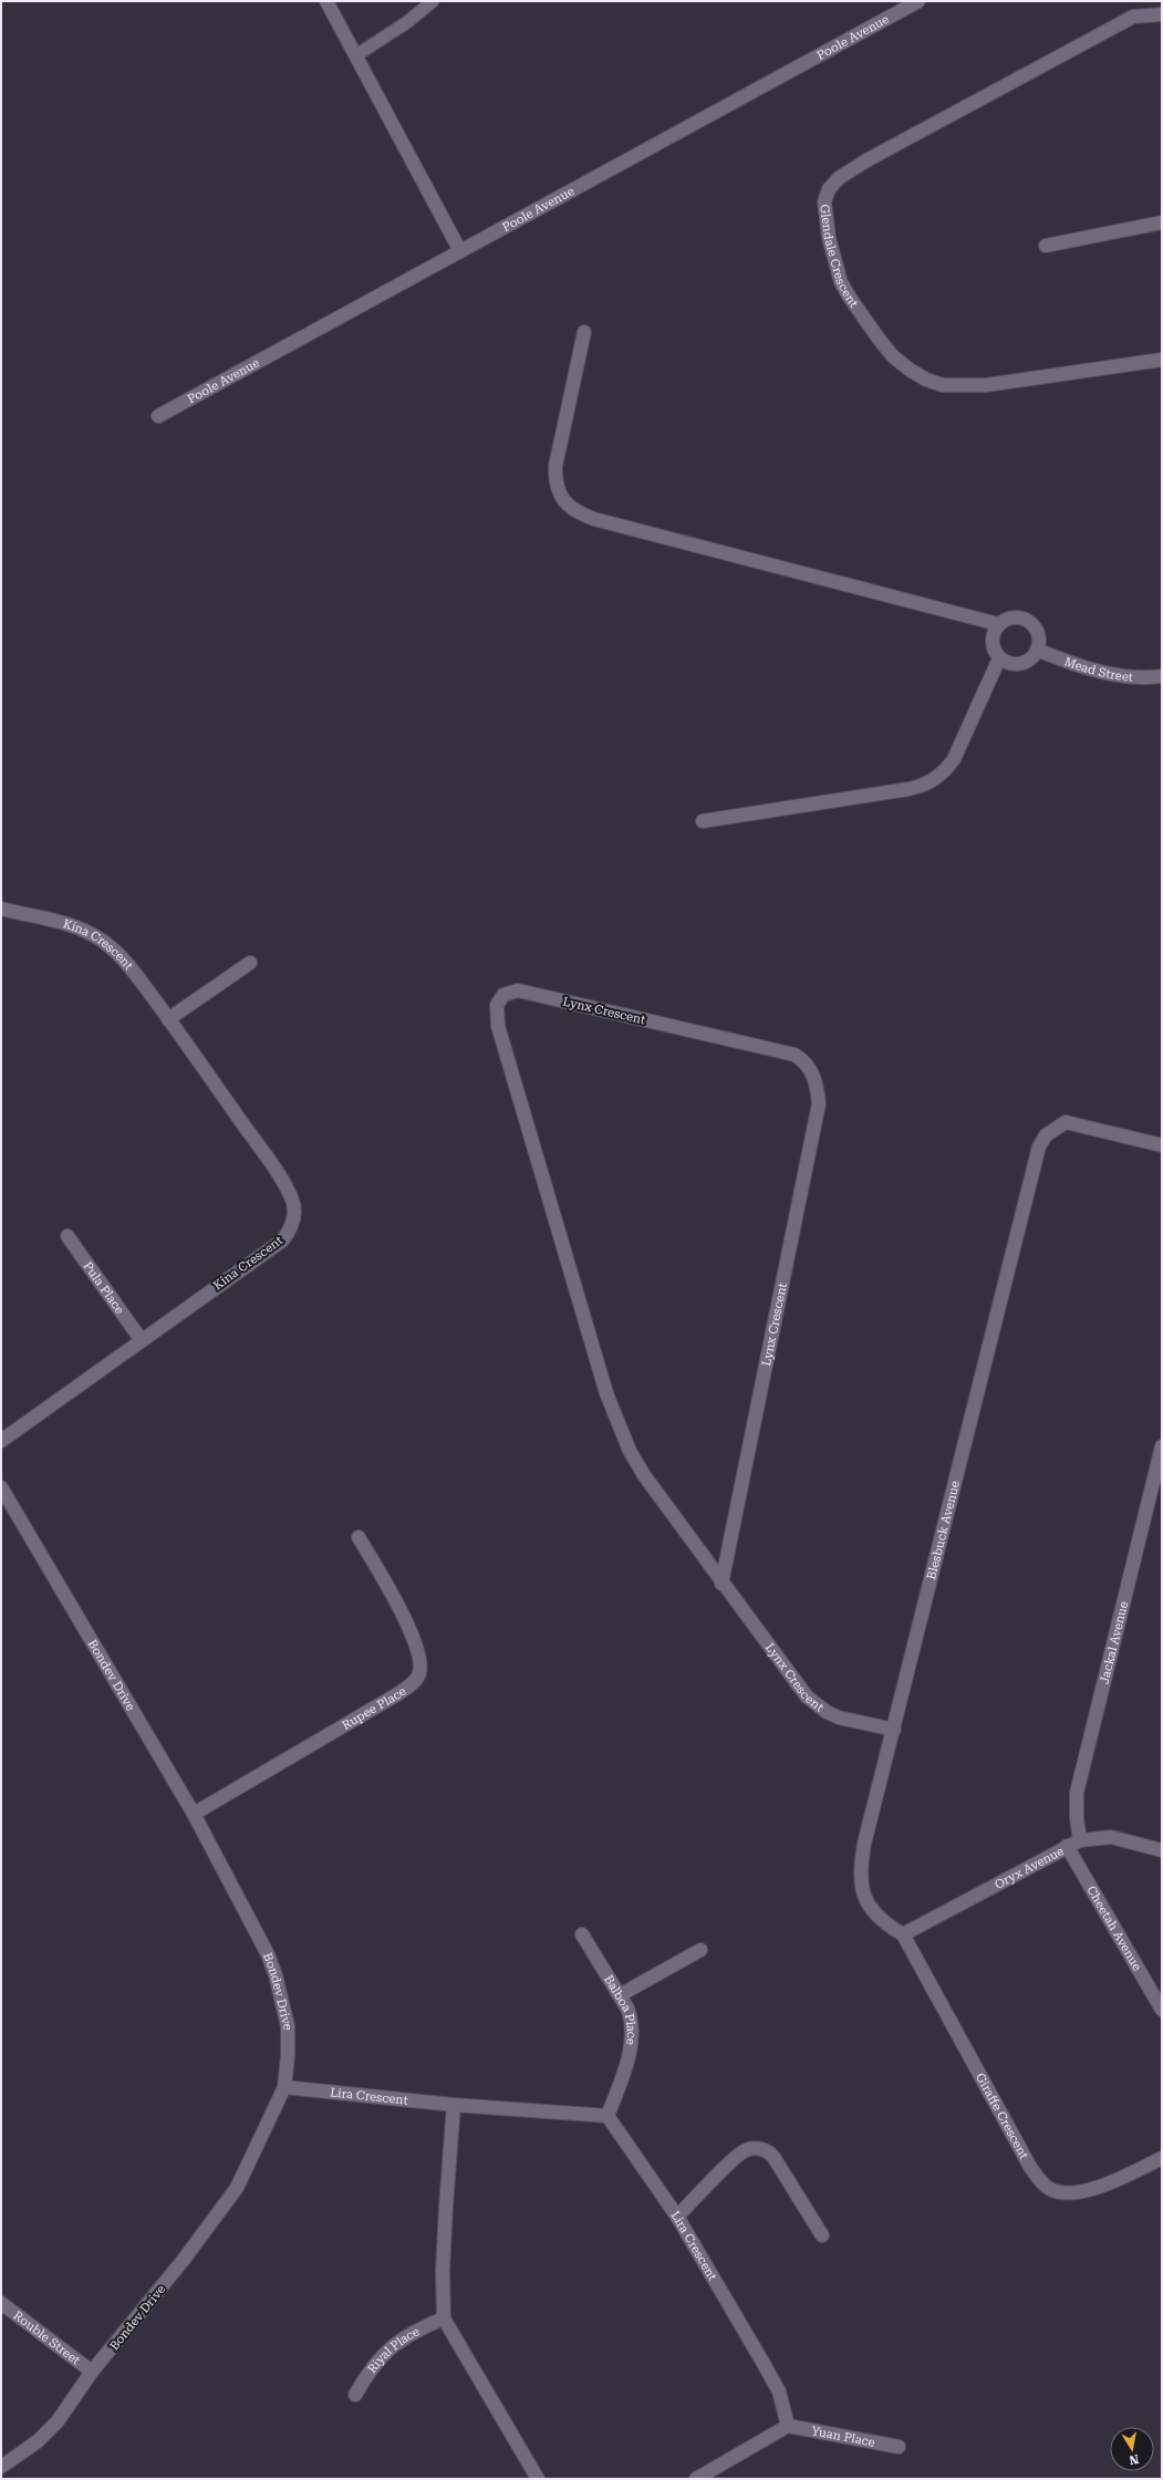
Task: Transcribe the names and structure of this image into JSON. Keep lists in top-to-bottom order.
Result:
{
  "streets": {
    "street": [
      "Poole Avenue",
      "Glendale Crescent",
      "Mead Street",
      "Kina Crescent",
      "Lynx Crescent",
      "Pula Place",
      "Blesbuck Avenue",
      "Jackal Avenue",
      "Bondev Drive",
      "Rupee Place",
      "Oryx Avenue",
      "Cheetah Avenue",
      "Balboa Place",
      "Lira Crescent",
      "Giraffe Crescent",
      "Rouble Street",
      "Riyal Place",
      "Yuan Place"
    ]
  },
  "crossings": [
    ["Kina Crescent", "Pula Place"],
    ["Lynx Crescent", "Blesbuck Avenue"],
    ["Blesbuck Avenue", "Oryx Avenue"],
    ["Blesbuck Avenue", "Giraffe Crescent"],
    ["Jackal Avenue", "Oryx Avenue"],
    ["Bondev Drive", "Rupee Place"],
    ["Bondev Drive", "Lira Crescent"],
    ["Bondev Drive", "Rouble Street"],
    ["Oryx Avenue", "Cheetah Avenue"],
    ["Oryx Avenue", "Giraffe Crescent"],
    ["Balboa Place", "Lira Crescent"],
    ["Lira Crescent", "Yuan Place"]
  ],
  "north": "bottom"
}
